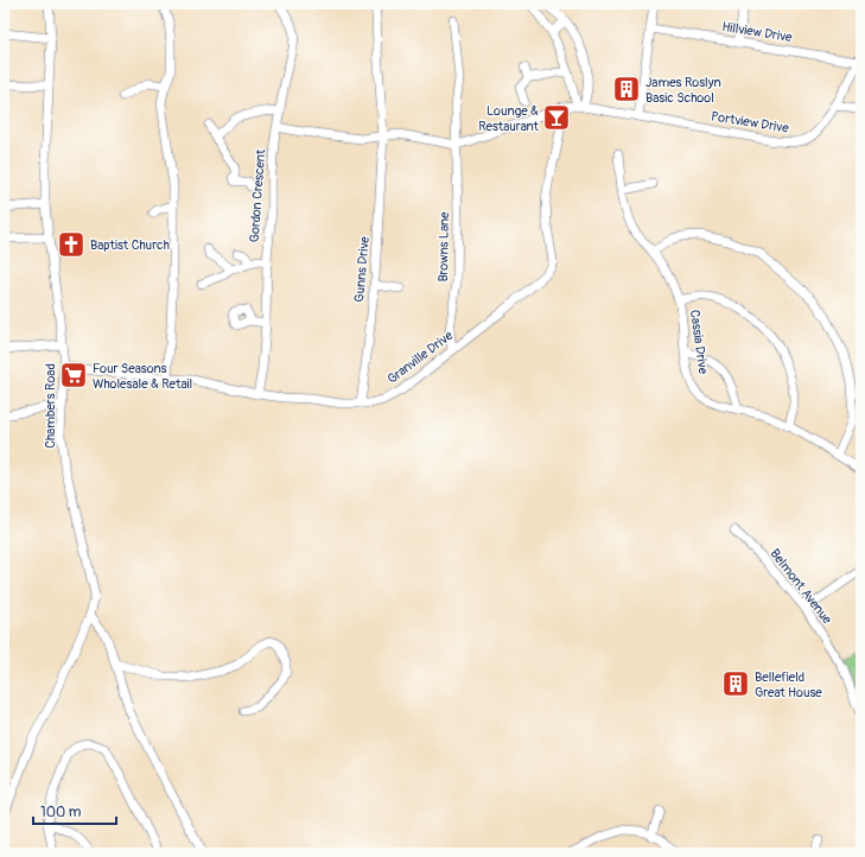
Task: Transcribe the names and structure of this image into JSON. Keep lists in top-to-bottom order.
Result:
{
  "streets": {
    "street": [
      "Hillview Drive",
      "Portview Drive",
      "Gordon Crescent",
      "Browns Lane",
      "Gunns Drive",
      "Cassia Drive",
      "Granville Drive",
      "Chambers Road",
      "Belmont Avenue"
    ]
  },
  "crossings": [
    ["Hillview Drive", "Portview Drive"],
    ["Portview Drive", "Granville Drive"],
    ["Gordon Crescent", "Granville Drive"],
    ["Browns Lane", "Granville Drive"],
    ["Gunns Drive", "Granville Drive"],
    ["Granville Drive", "Chambers Road"]
  ],
  "places": {
    "building": ["James Roslyn Basic School", "Bellefield Great House"],
    "bar": ["Lounge & Restaurant"],
    "church": ["Baptist Church"],
    "supermarket": ["Four Seasons Wholesale & Retail"]
  },
  "scale_bar": "100 m"
}
